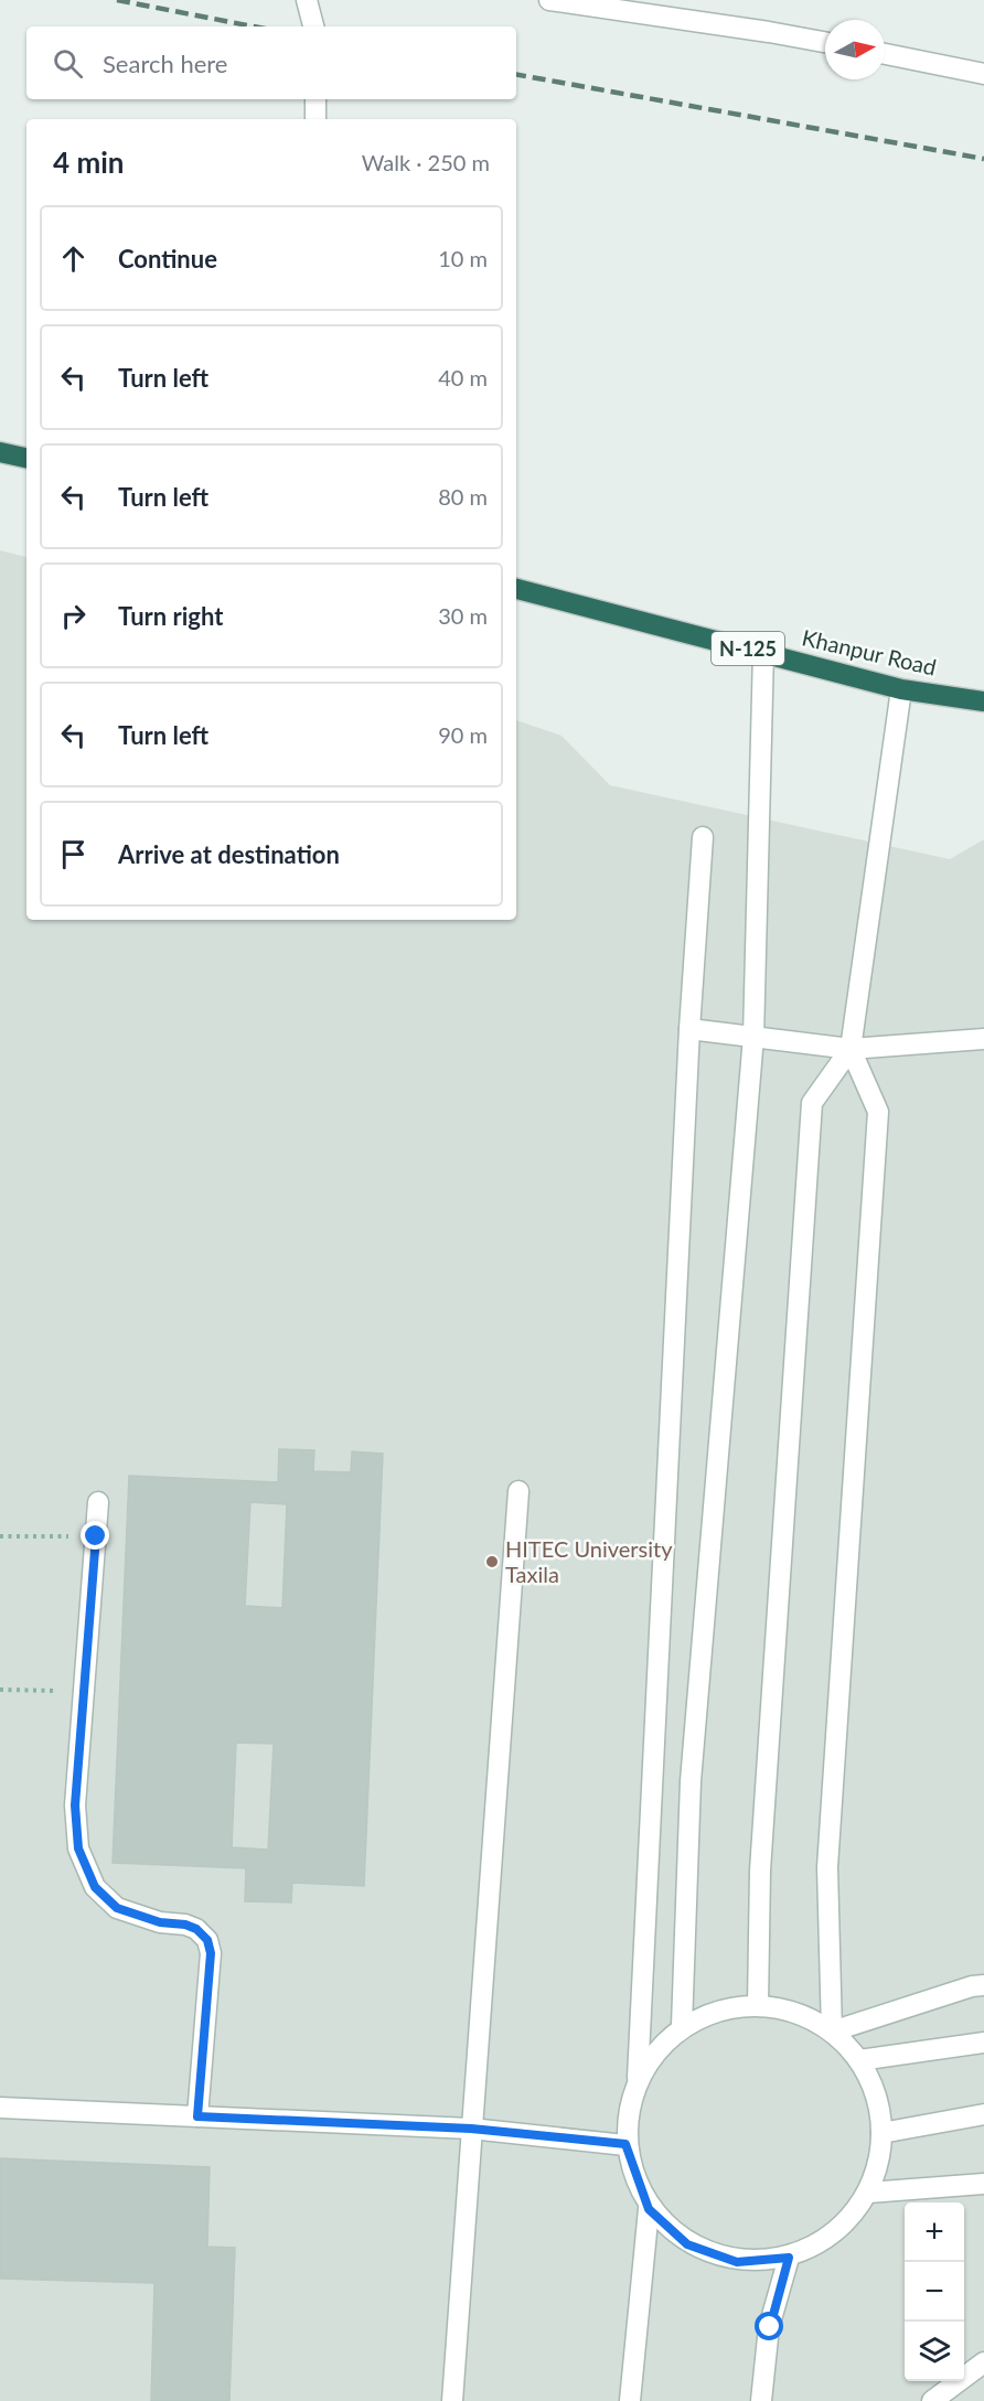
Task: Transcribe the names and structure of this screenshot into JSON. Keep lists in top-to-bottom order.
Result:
{
  "streets": {
    "highway": ["N-125", "Khanpur Road"]
  },
  "places": ["HITEC University Taxila"],
  "north": "right",
  "page": {
    "search": "Search here",
    "heading": ["4 min", "Walk · 250 m"],
    "list": [
      ["Continue", "10 m"],
      ["Turn left", "40 m"],
      ["Turn left", "80 m"],
      ["Turn right", "30 m"],
      ["Turn left", "90 m"],
      "Arrive at destination"
    ],
    "map_buttons": ["+", "−"]
  }
}
